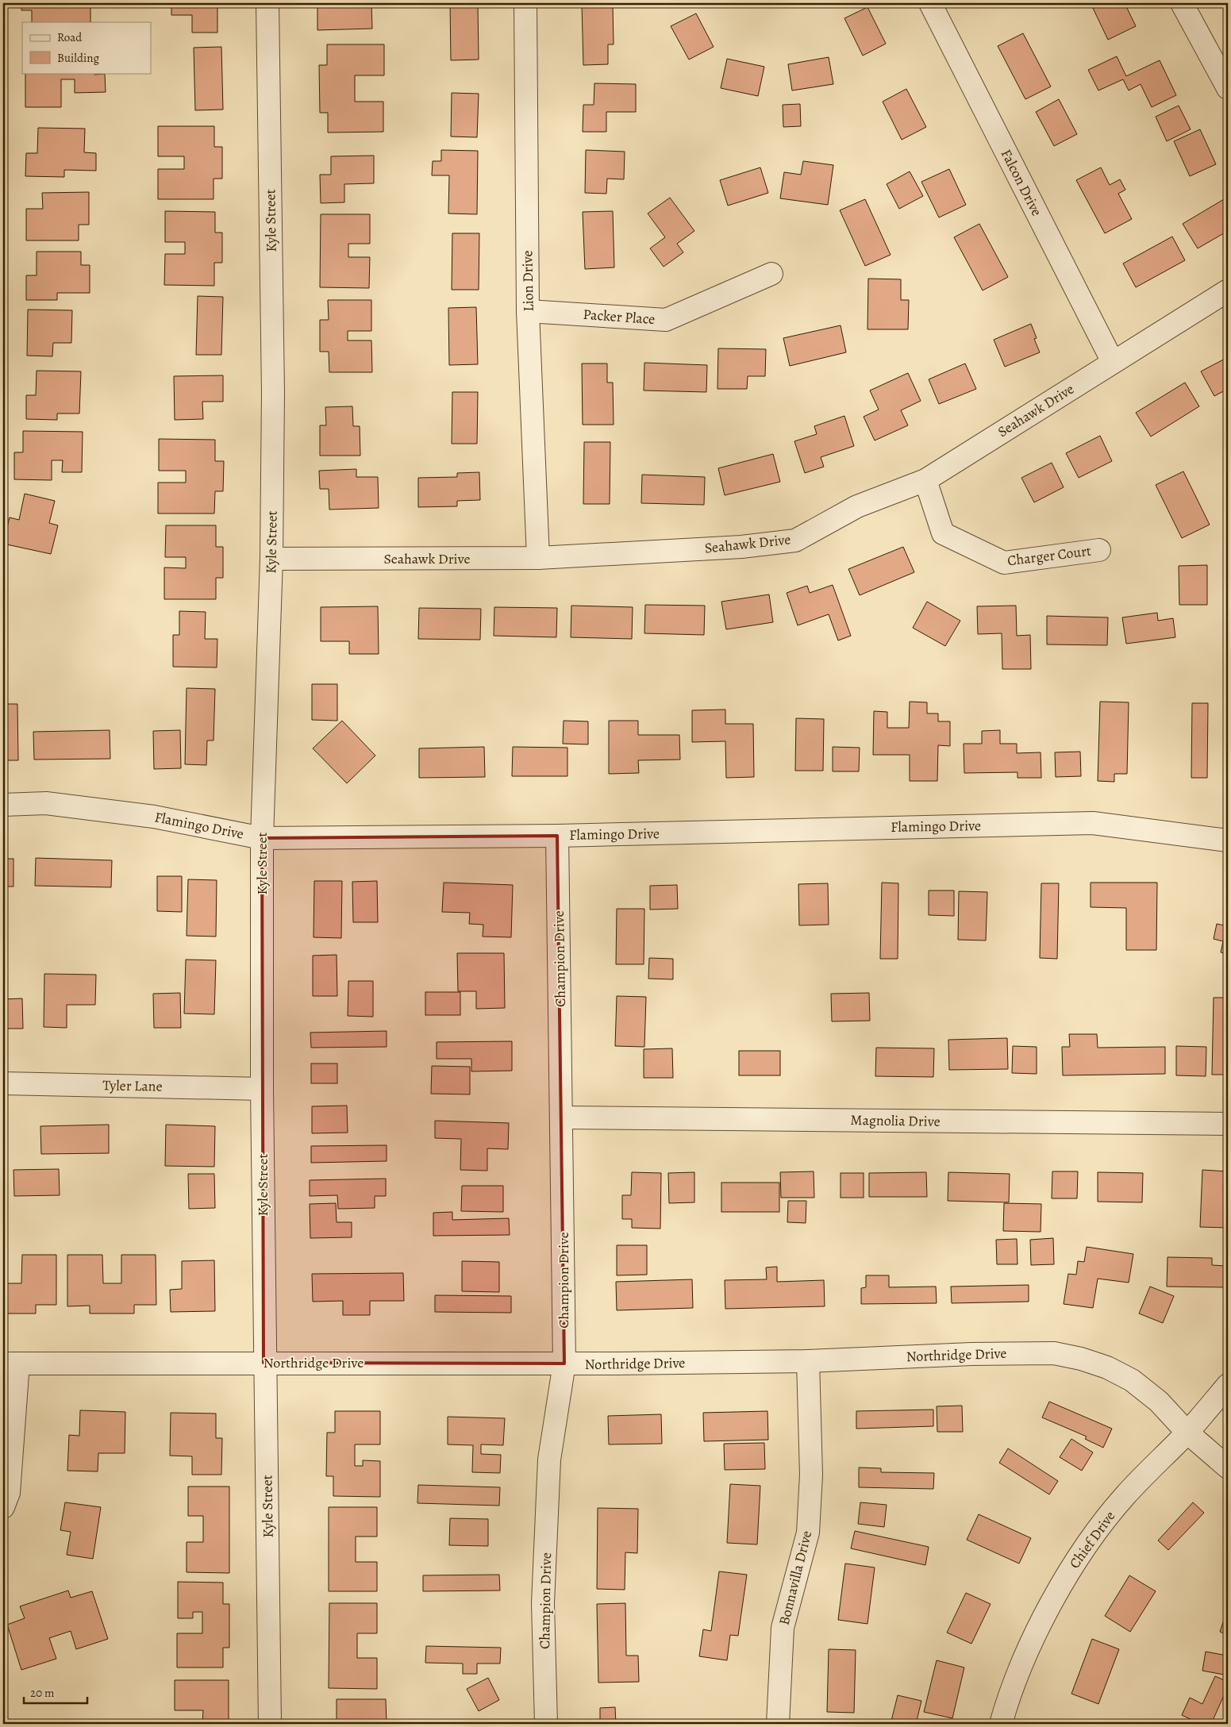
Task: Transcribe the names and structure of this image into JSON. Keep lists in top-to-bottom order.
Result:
{
  "streets": {
    "street": [
      "Falcon Drive",
      "Kyle Street",
      "Lion Drive",
      "Packer Place",
      "Seahawk Drive",
      "Charger Court",
      "Flamingo Drive",
      "Champion Drive",
      "Tyler Lane",
      "Magnolia Drive",
      "Northridge Drive",
      "Chief Drive",
      "Bonnavilla Drive"
    ]
  },
  "crossings": [
    ["Falcon Drive", "Seahawk Drive"],
    ["Kyle Street", "Seahawk Drive"],
    ["Kyle Street", "Flamingo Drive"],
    ["Kyle Street", "Tyler Lane"],
    ["Kyle Street", "Northridge Drive"],
    ["Lion Drive", "Packer Place"],
    ["Lion Drive", "Seahawk Drive"],
    ["Seahawk Drive", "Charger Court"],
    ["Flamingo Drive", "Champion Drive"],
    ["Champion Drive", "Magnolia Drive"],
    ["Champion Drive", "Northridge Drive"],
    ["Northridge Drive", "Chief Drive"],
    ["Northridge Drive", "Bonnavilla Drive"]
  ],
  "legend": ["Road", "Building"],
  "scale_bar": "20 m"
}
